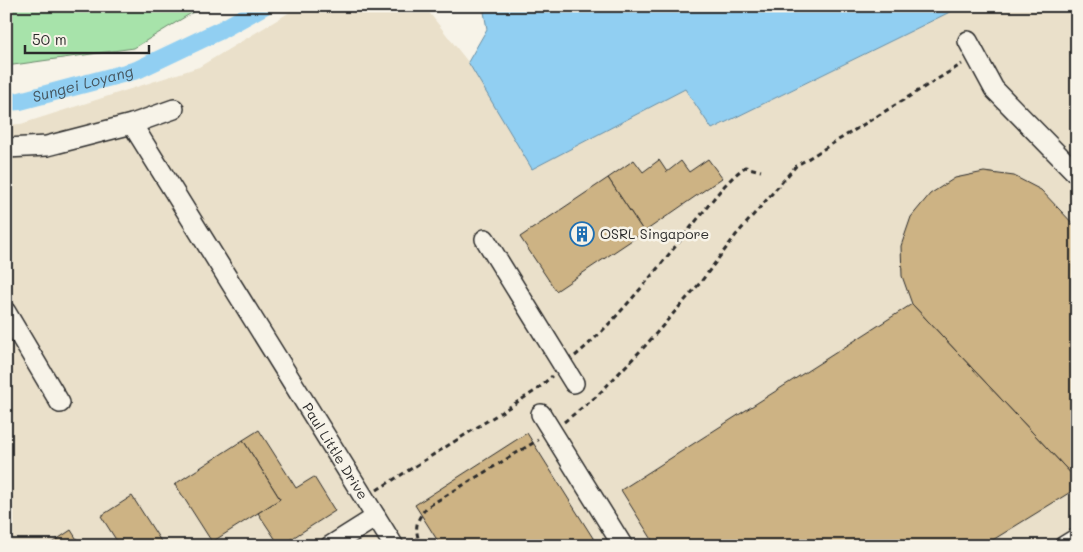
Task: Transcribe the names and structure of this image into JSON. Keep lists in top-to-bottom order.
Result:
{
  "streets": {
    "lane": ["Paul Little Drive"]
  },
  "water": ["Sungei Loyang"],
  "places": {
    "building": ["OSRL Singapore"]
  },
  "scale_bar": "50 m"
}
